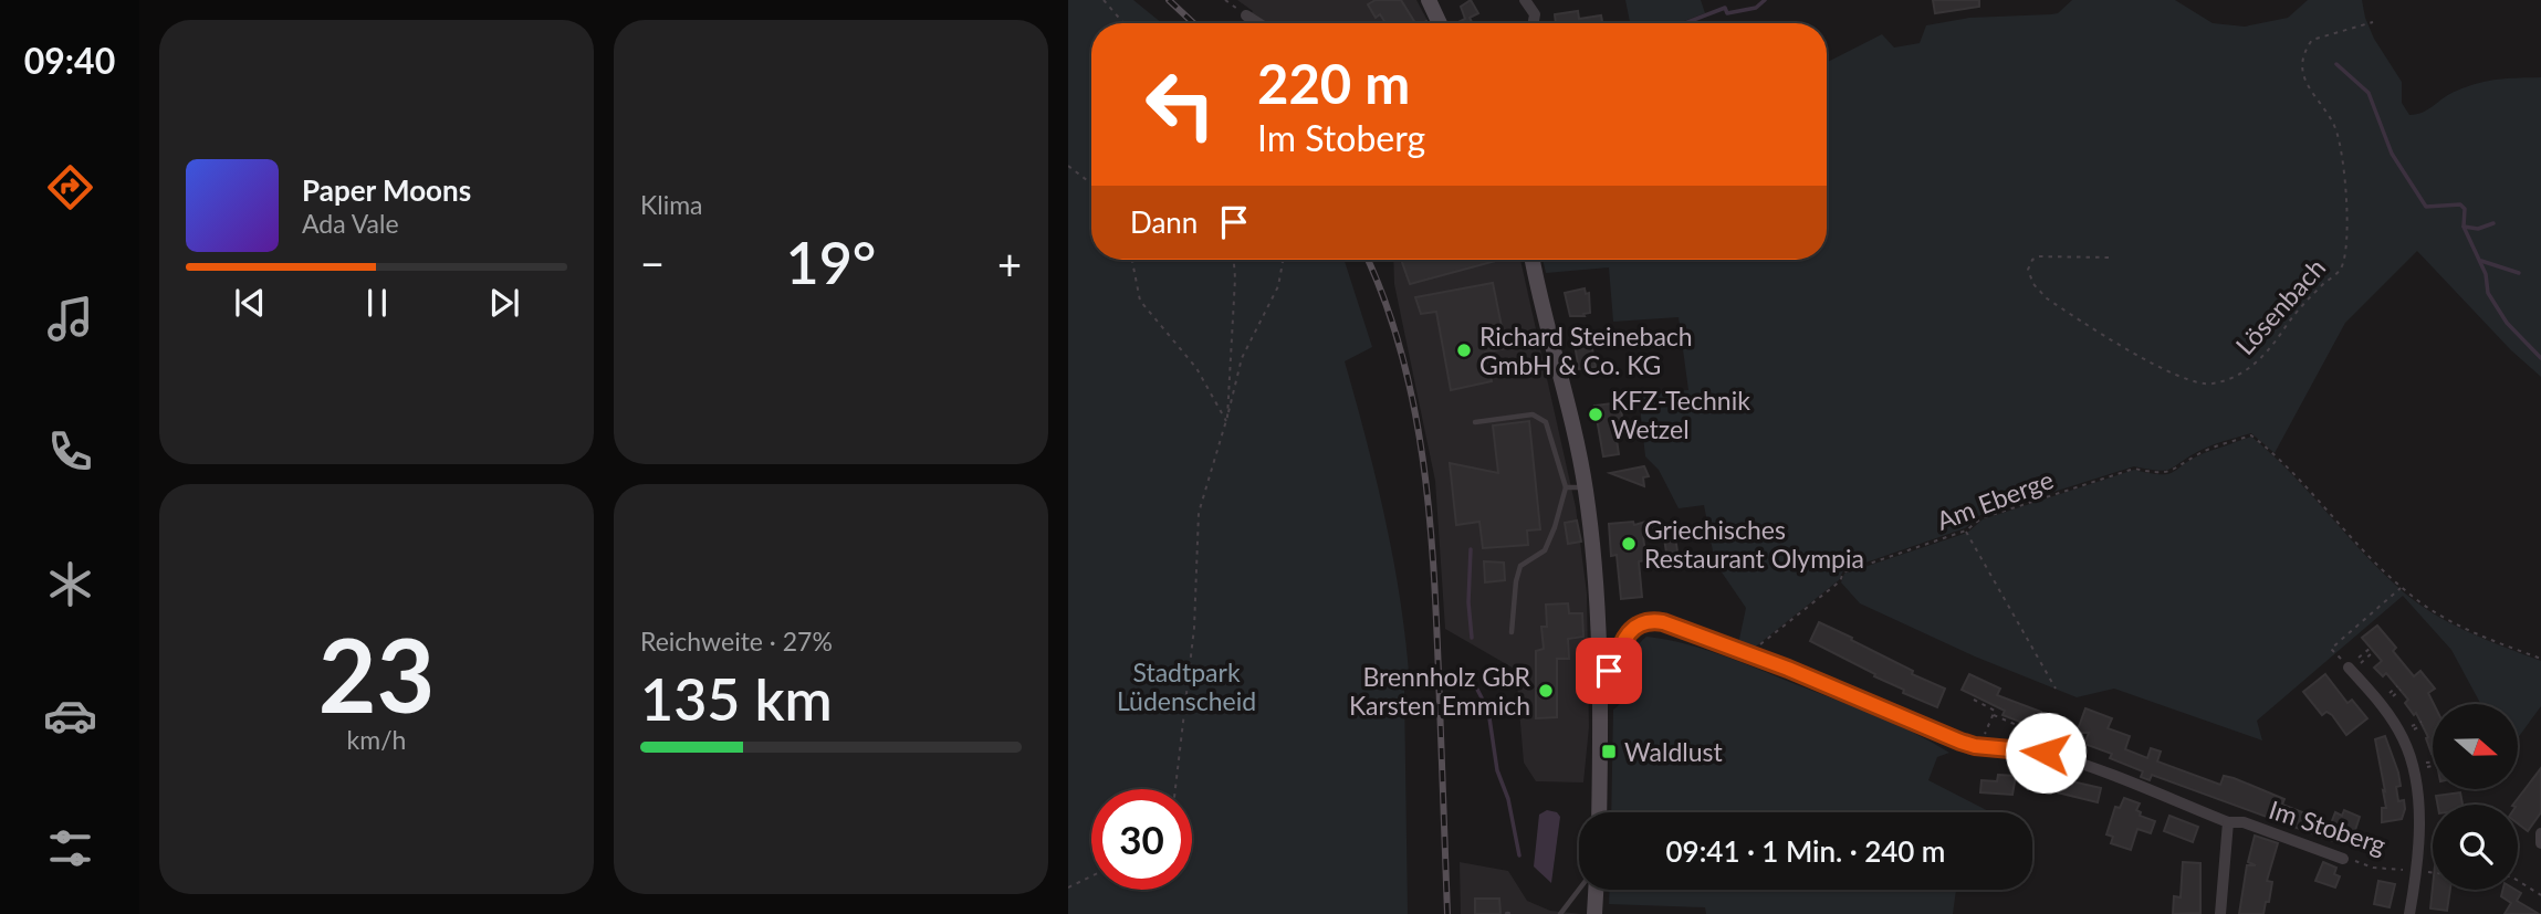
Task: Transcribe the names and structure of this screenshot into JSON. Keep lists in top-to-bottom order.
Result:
{
  "streets": {
    "street": ["Im Stoberg"],
    "path": ["Lösenbach", "Am Eberge"]
  },
  "crossings": [
    ["Am Eberge", "Im Stoberg"]
  ],
  "parks": ["Stadtpark Lüdenscheid"],
  "places": {
    "other": [
      "Richard Steinebach GmbH & Co. KG",
      "KFZ-Technik Wetzel",
      "Griechisches Restaurant Olympia",
      "Brennholz GbR Karsten Emmich"
    ],
    "transit": ["Waldlust"]
  },
  "north": "right",
  "page": {
    "tabs": "09:40",
    "tile": [
      "Klima",
      ["23", "km/h"],
      ["Reichweite · 27%", "135 km"]
    ],
    "turn": ["220 m", "Im Stoberg"],
    "song": ["Paper Moons", "Ada Vale"],
    "then": "Dann",
    "heat": ["−", "19°", "+"],
    "limit": "30",
    "trip": "09:41 · 1 Min. · 240 m"
  }
}
